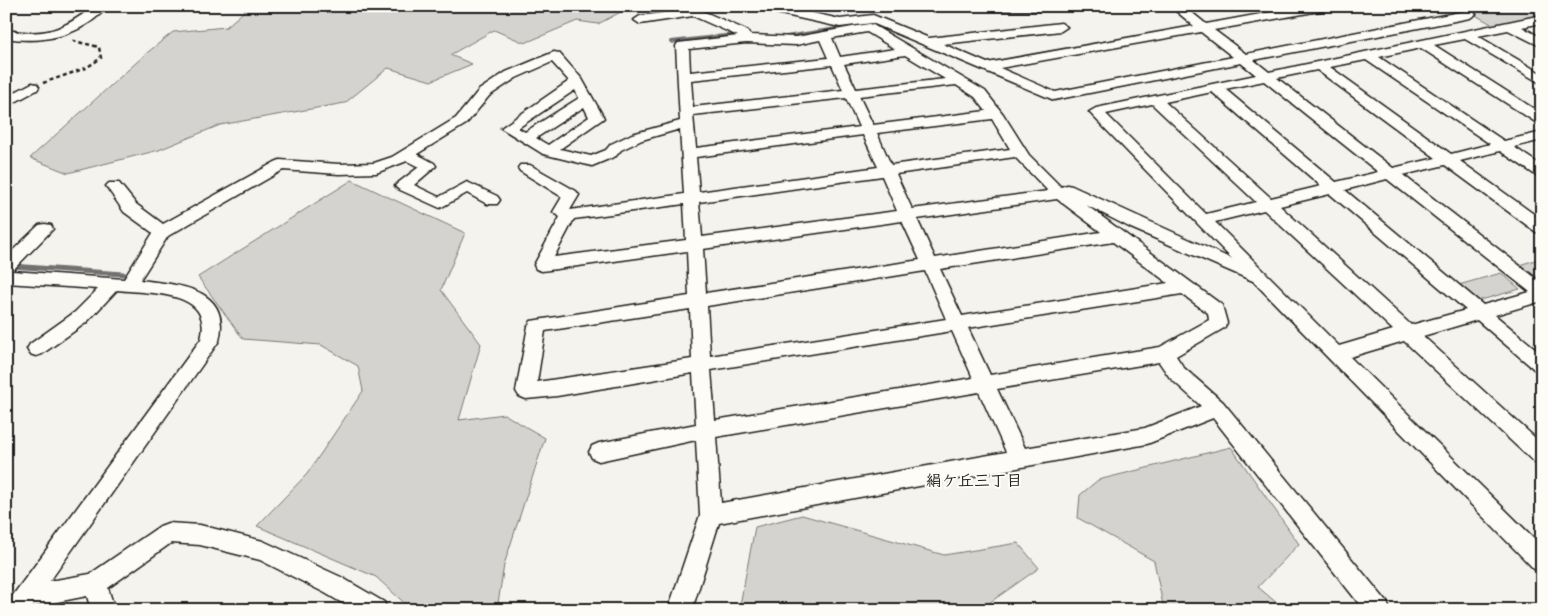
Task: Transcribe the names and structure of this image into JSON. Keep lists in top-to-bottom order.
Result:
{
  "districts": ["絹ケ丘三丁目"]
}
